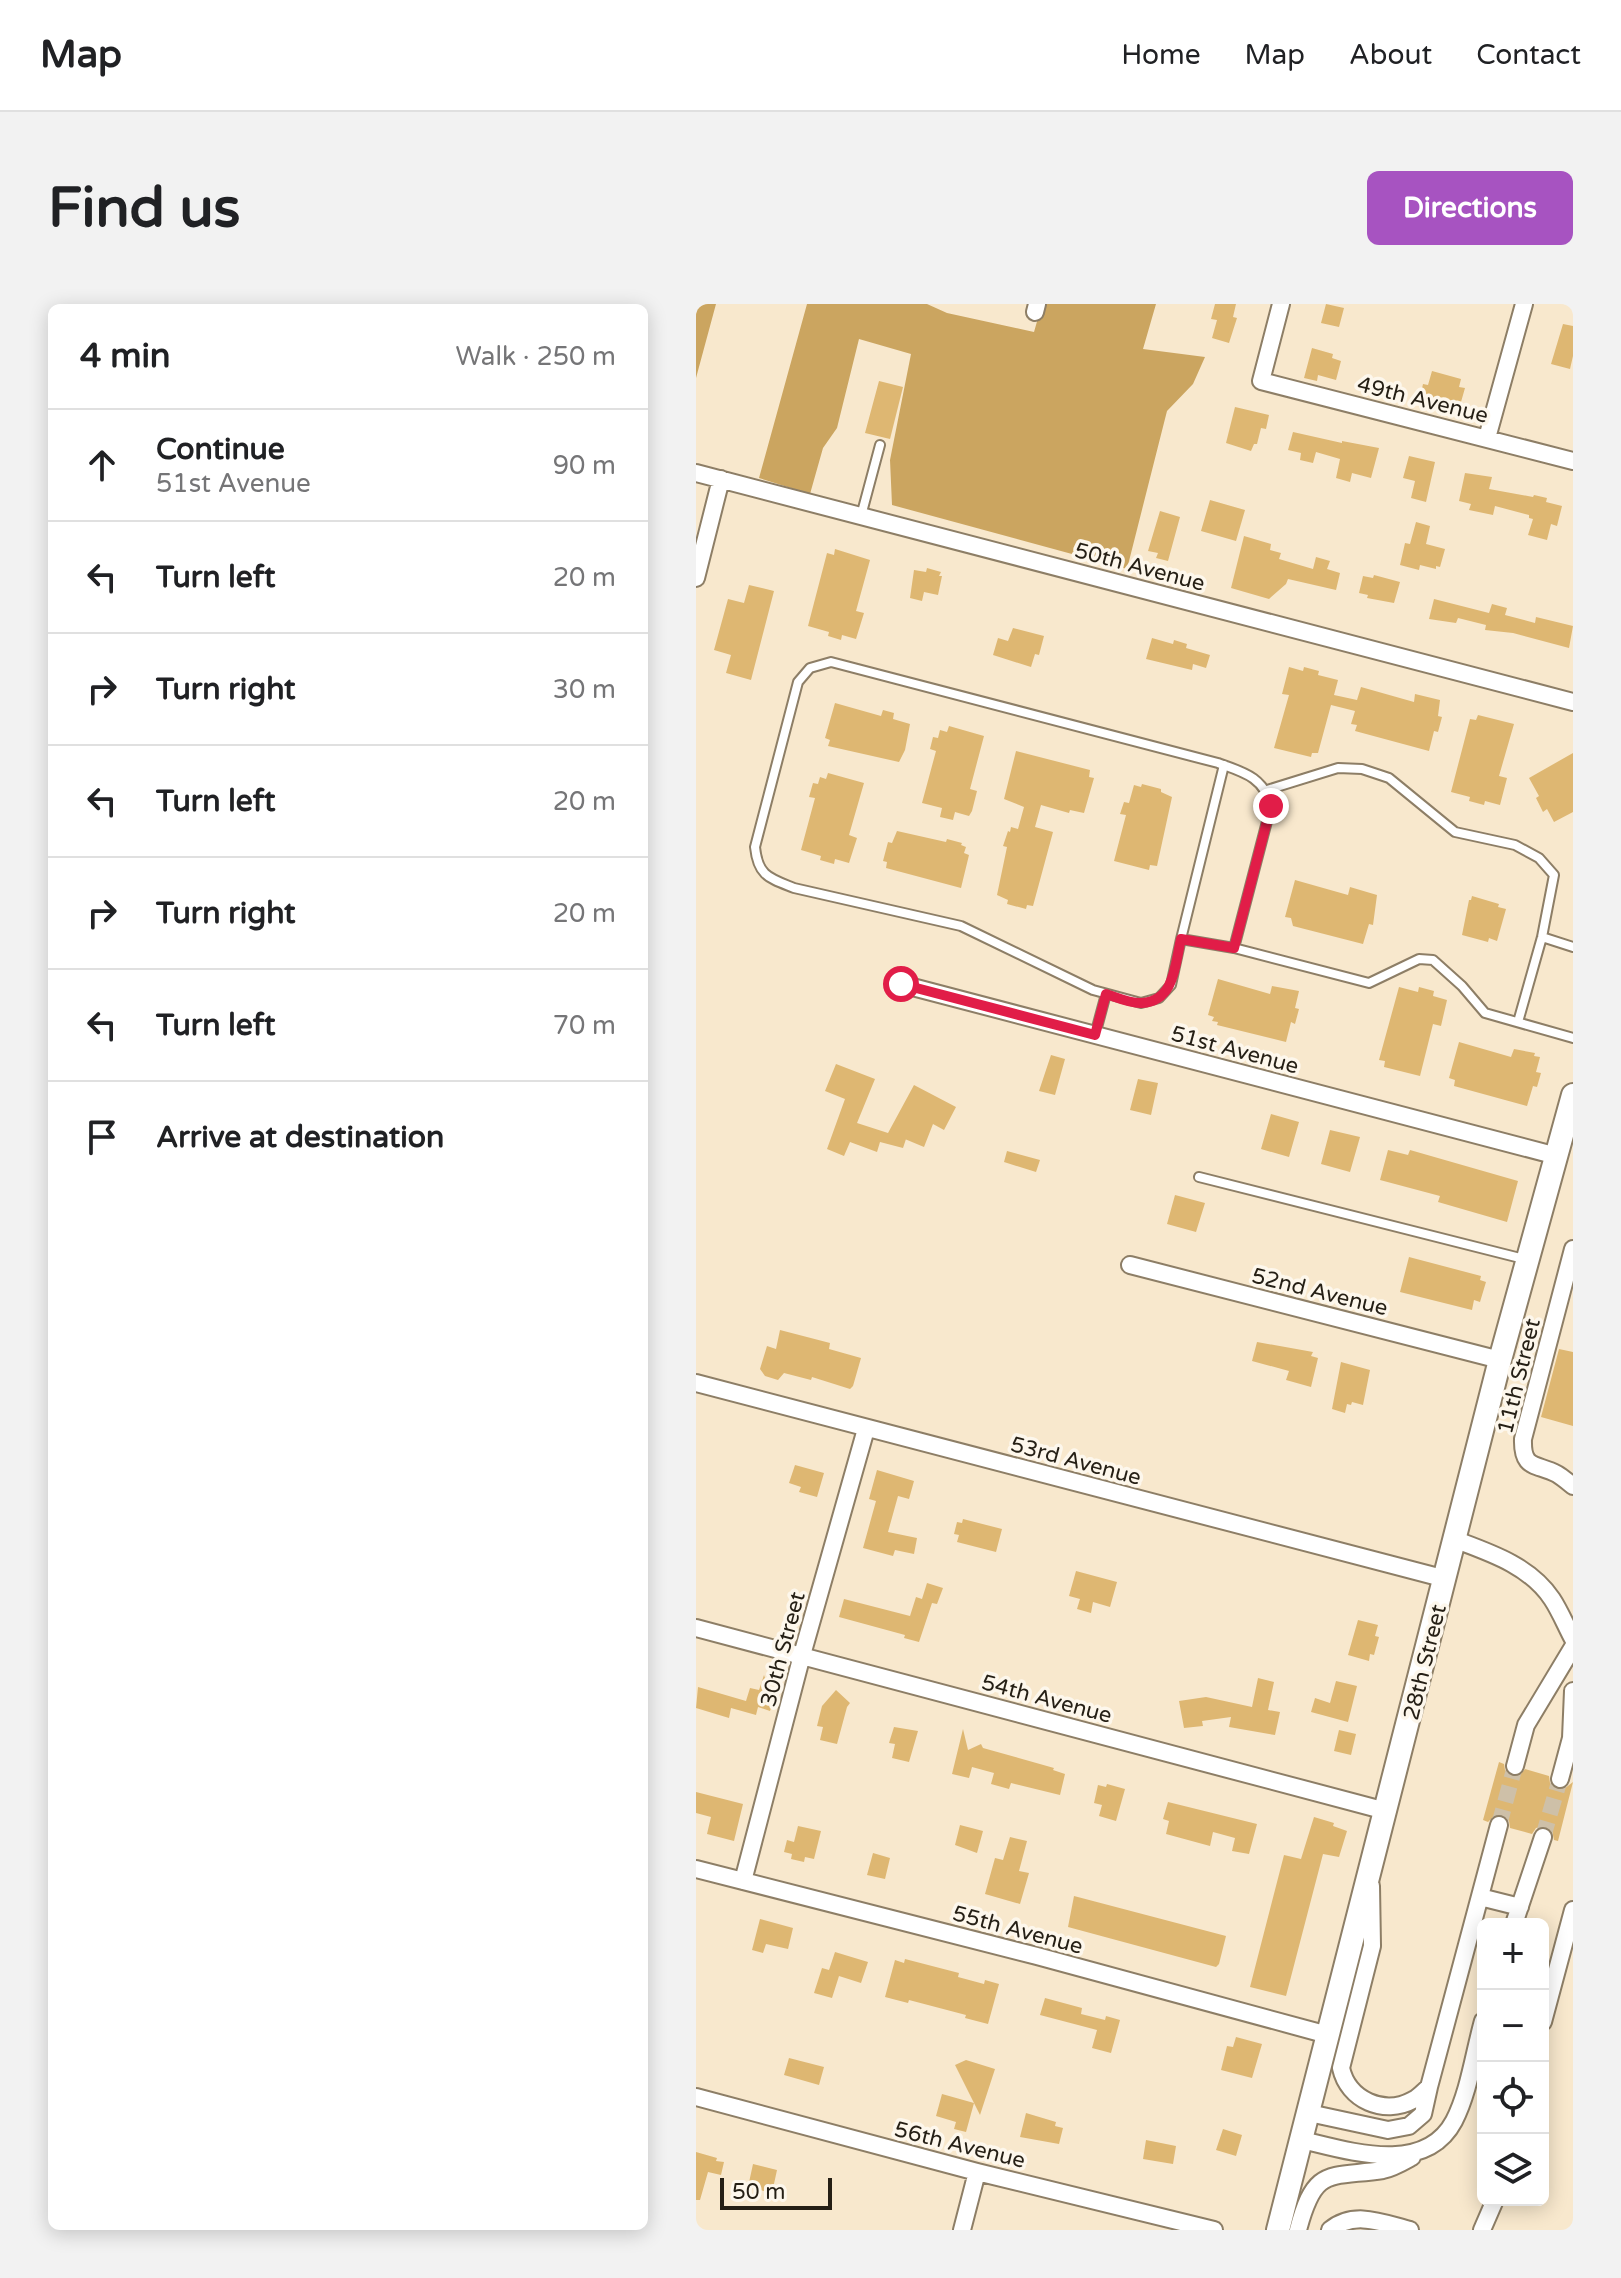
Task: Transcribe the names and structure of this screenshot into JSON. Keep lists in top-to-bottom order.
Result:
{
  "streets": {
    "main road": ["28th Street"],
    "street": [
      "49th Avenue",
      "50th Avenue",
      "51st Avenue",
      "52nd Avenue",
      "11th Street",
      "53rd Avenue",
      "30th Street",
      "54th Avenue",
      "55th Avenue",
      "56th Avenue"
    ]
  },
  "crossings": [
    ["51st Avenue", "28th Street"],
    ["52nd Avenue", "28th Street"],
    ["53rd Avenue", "30th Street"],
    ["53rd Avenue", "28th Street"],
    ["30th Street", "54th Avenue"],
    ["30th Street", "55th Avenue"],
    ["28th Street", "54th Avenue"],
    ["28th Street", "55th Avenue"]
  ],
  "scale_bar": "50 m",
  "page": {
    "header": "Map",
    "nav": [
      "Home",
      "Map",
      "About",
      "Contact"
    ],
    "buttons": "Directions",
    "title": "Find us",
    "heading": ["4 min", "Walk · 250 m"],
    "list": [
      ["Continue", "51st Avenue", "90 m"],
      ["Turn left", "20 m"],
      ["Turn right", "30 m"],
      ["Turn left", "20 m"],
      ["Turn right", "20 m"],
      ["Turn left", "70 m"],
      "Arrive at destination"
    ],
    "map_buttons": ["+", "−"],
    "scale": "50 m"
  }
}
